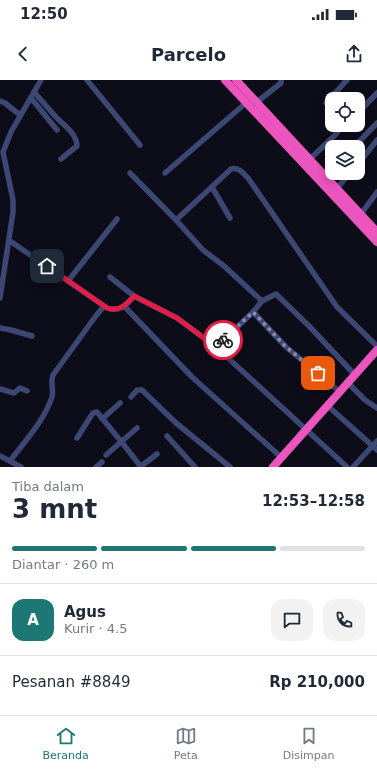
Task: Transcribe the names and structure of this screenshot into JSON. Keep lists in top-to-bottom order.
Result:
{
  "page": {
    "status": "12:50",
    "header": "Parcelo",
    "heading": ["3 mnt", "Tiba dalam", "12:53–12:58"],
    "panel": [
      "Agus",
      "Kurir · 4.5",
      "Pesanan #8849",
      "Rp 210,000"
    ],
    "bar": "Diantar · 260 m",
    "round": "A",
    "tabs": ["Beranda", "Peta", "Disimpan"]
  }
}
